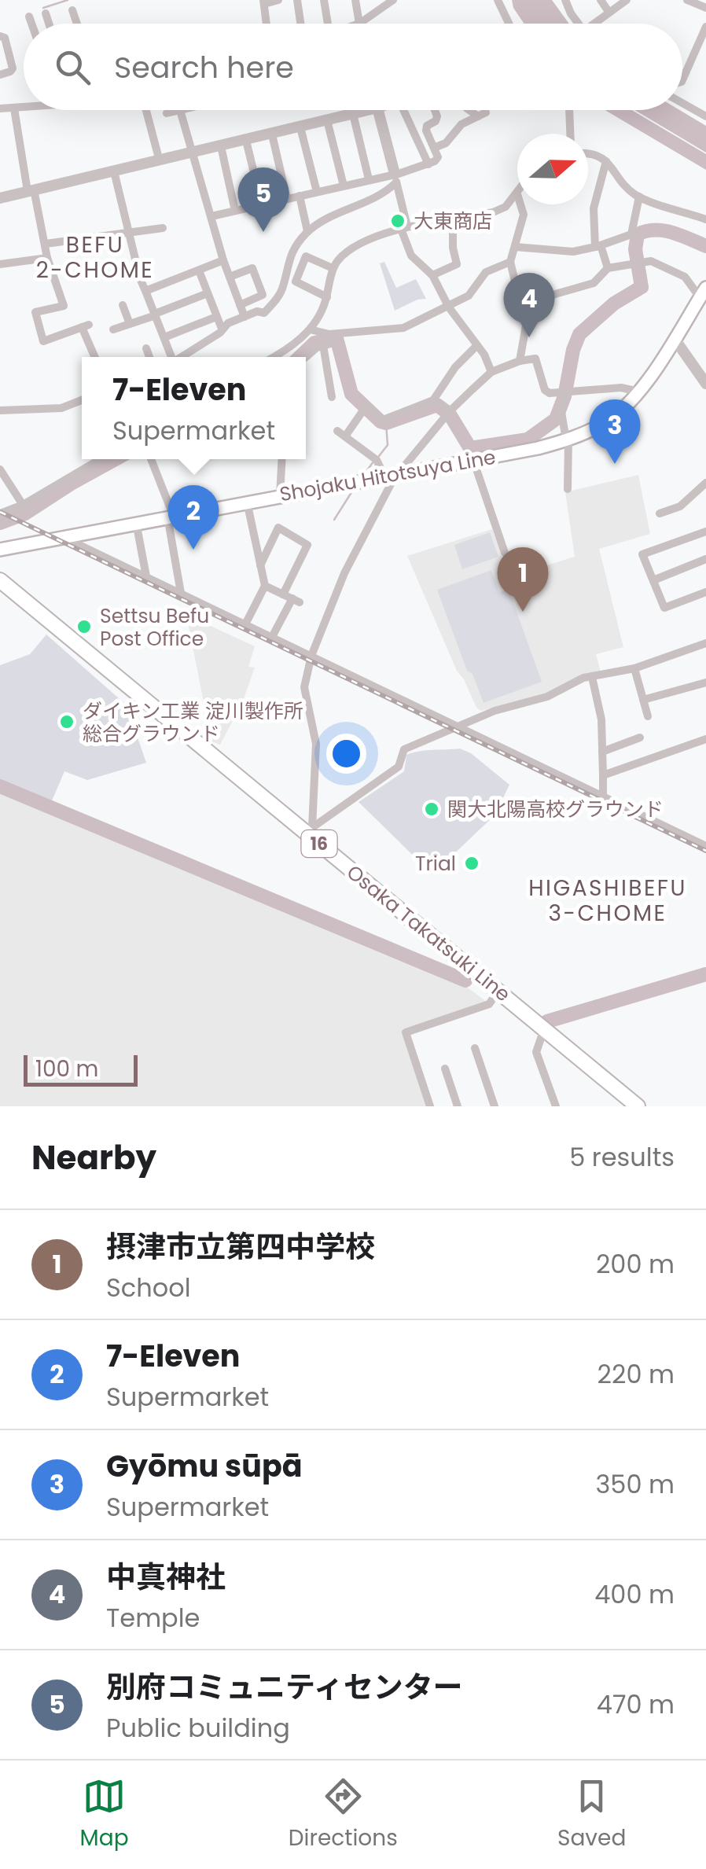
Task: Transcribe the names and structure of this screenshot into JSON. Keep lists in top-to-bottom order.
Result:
{
  "streets": {
    "main road": ["Shojaku Hitotsuya Line", "16", "Osaka Takatsuki Line"]
  },
  "districts": ["BEFU 2-CHOME", "HIGASHIBEFU 3-CHOME"],
  "places": [
    "大東商店",
    "Settsu Befu Post Office",
    "ダイキン工業 淀川製作所 総合グラウンド",
    "関大北陽高校グラウンド",
    "Trial"
  ],
  "scale_bar": "100 m",
  "north": "right",
  "page": {
    "search": "Search here",
    "pins": [
      "5",
      "4",
      "3",
      "2",
      "1"
    ],
    "popup": ["7-Eleven", "Supermarket"],
    "scale": "100 m",
    "heading": ["Nearby", "5 results"],
    "list": [
      {
        "mark": "1",
        "name": "摂津市立第四中学校",
        "note": "School",
        "value": "200 m"
      },
      {
        "mark": "2",
        "name": "7-Eleven",
        "note": "Supermarket",
        "value": "220 m"
      },
      {
        "mark": "3",
        "name": "Gyōmu sūpā",
        "note": "Supermarket",
        "value": "350 m"
      },
      {
        "mark": "4",
        "name": "中真神社",
        "note": "Temple",
        "value": "400 m"
      },
      {
        "mark": "5",
        "name": "別府コミュニティセンター",
        "note": "Public building",
        "value": "470 m"
      }
    ],
    "nav": ["Map", "Directions", "Saved"]
  }
}
